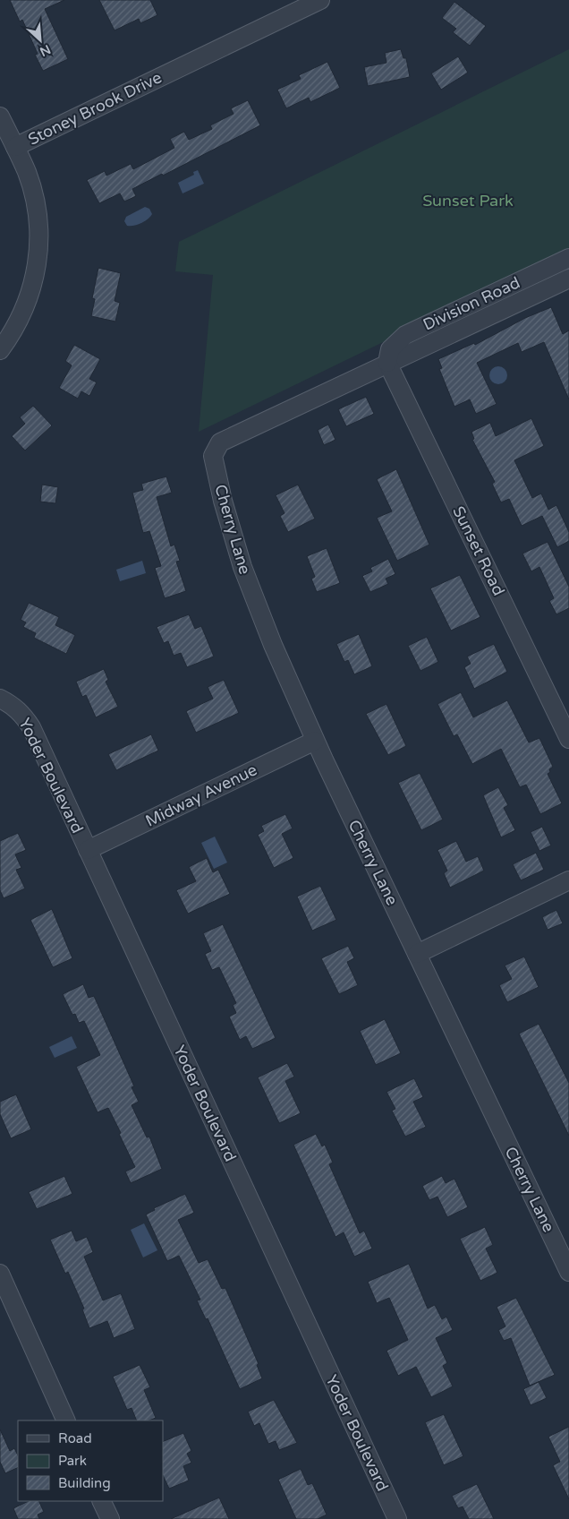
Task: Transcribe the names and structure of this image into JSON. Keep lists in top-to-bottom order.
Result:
{
  "streets": {
    "street": [
      "Stoney Brook Drive",
      "Division Road",
      "Cherry Lane",
      "Sunset Road",
      "Yoder Boulevard",
      "Midway Avenue"
    ]
  },
  "crossings": [
    ["Division Road", "Cherry Lane"],
    ["Division Road", "Sunset Road"],
    ["Cherry Lane", "Midway Avenue"],
    ["Yoder Boulevard", "Midway Avenue"]
  ],
  "parks": ["Sunset Park"],
  "legend": ["Road", "Park", "Building"],
  "north": "bottom right"
}
